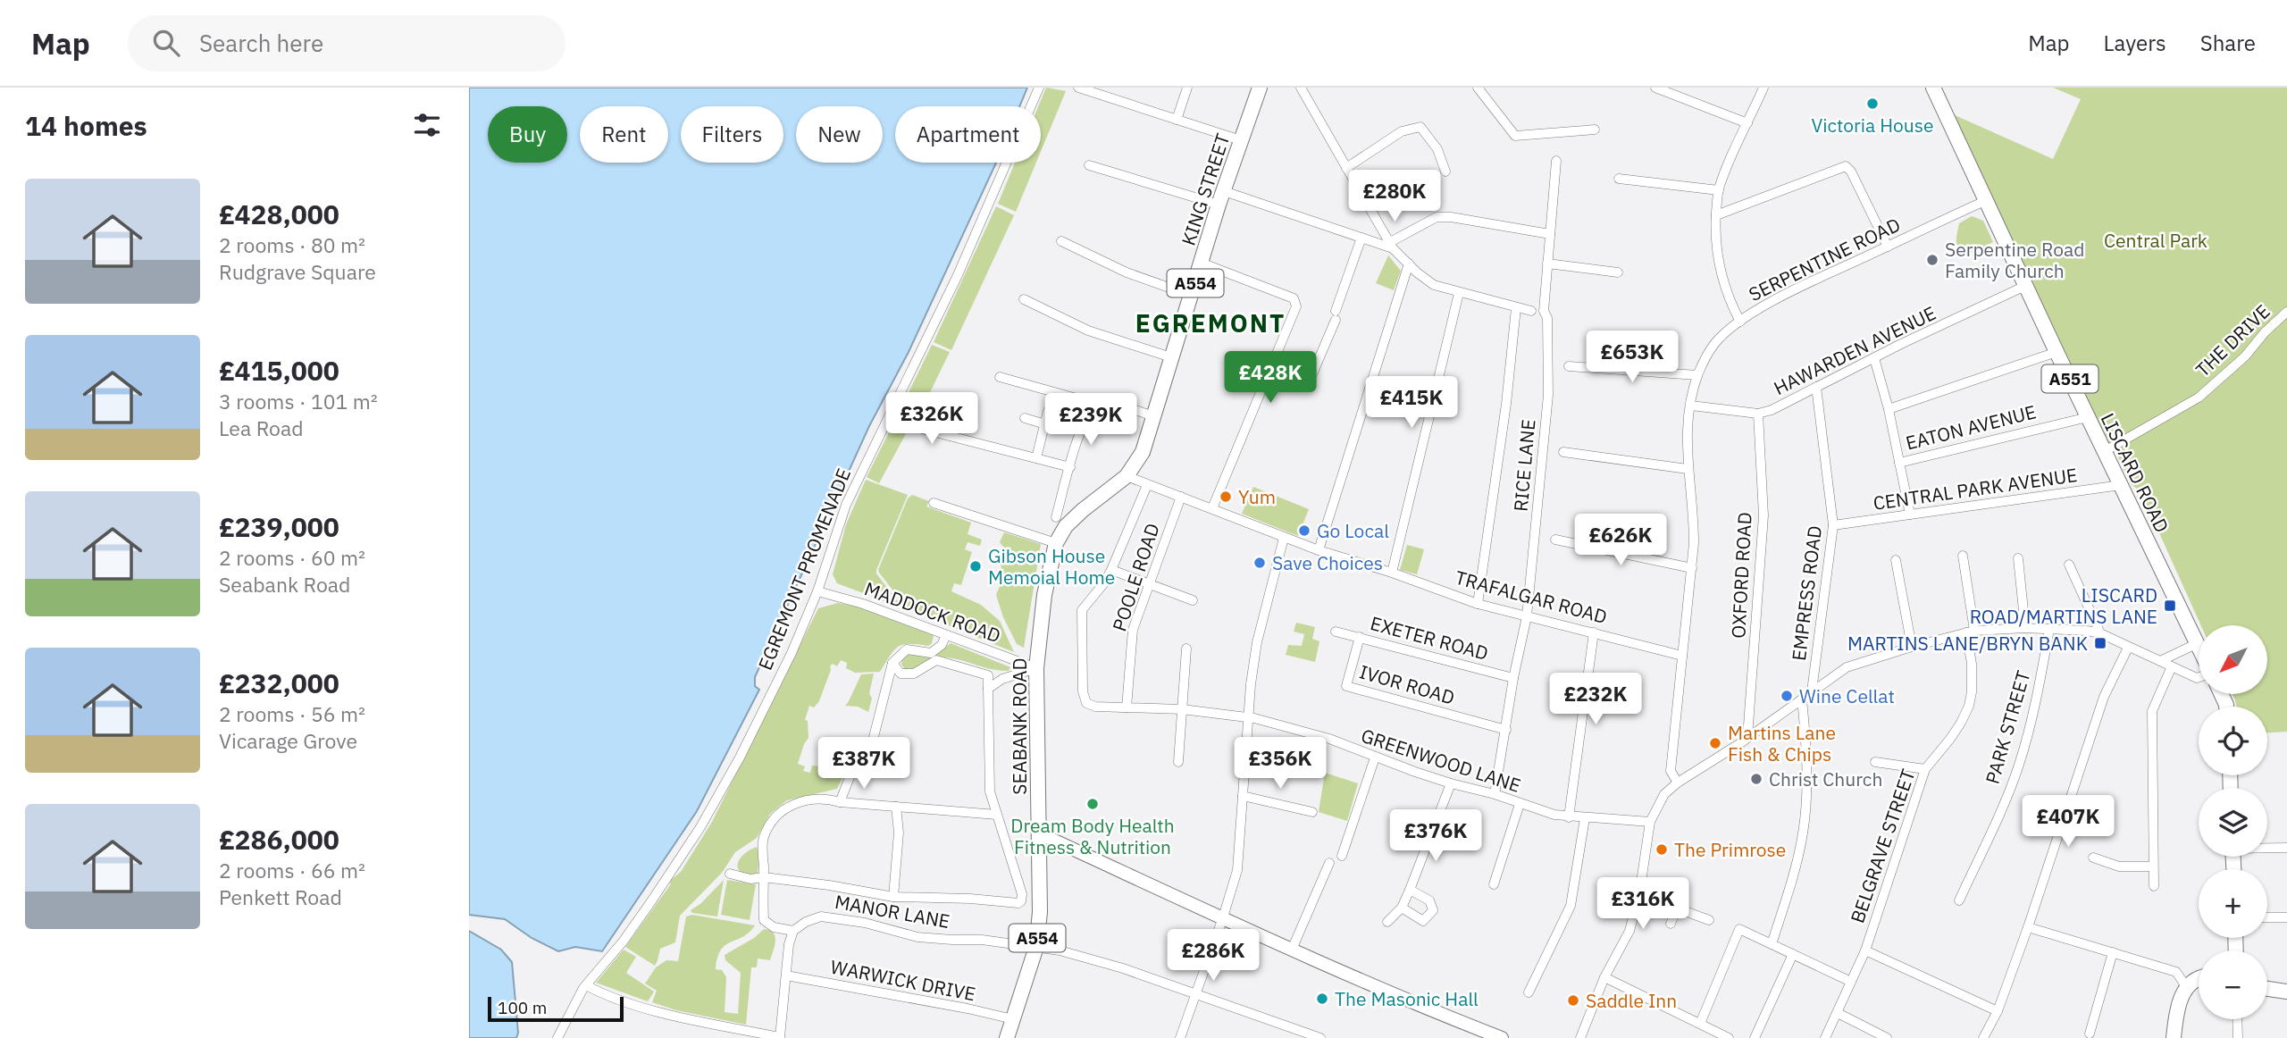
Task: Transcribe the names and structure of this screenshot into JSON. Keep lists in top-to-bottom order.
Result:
{
  "streets": {
    "main road": [
      "KING STREET",
      "A554",
      "A551",
      "LISCARD ROAD",
      "SEABANK ROAD"
    ],
    "street": [
      "SERPENTINE ROAD",
      "THE DRIVE",
      "HAWARDEN AVENUE",
      "EATON AVENUE",
      "RICE LANE",
      "CENTRAL PARK AVENUE",
      "EGREMONT PROMENADE",
      "OXFORD ROAD",
      "POOLE ROAD",
      "EMPRESS ROAD",
      "TRAFALGAR ROAD",
      "MADDOCK ROAD",
      "EXETER ROAD",
      "IVOR ROAD",
      "PARK STREET",
      "GREENWOOD LANE",
      "BELGRAVE STREET",
      "MANOR LANE",
      "WARWICK DRIVE"
    ]
  },
  "crossings": [
    ["KING STREET", "TRAFALGAR ROAD"],
    ["KING STREET", "SEABANK ROAD"],
    ["SERPENTINE ROAD", "HAWARDEN AVENUE"],
    ["SERPENTINE ROAD", "LISCARD ROAD"],
    ["SERPENTINE ROAD", "TRAFALGAR ROAD"],
    ["THE DRIVE", "LISCARD ROAD"],
    ["HAWARDEN AVENUE", "LISCARD ROAD"],
    ["HAWARDEN AVENUE", "OXFORD ROAD"],
    ["HAWARDEN AVENUE", "EMPRESS ROAD"],
    ["EATON AVENUE", "LISCARD ROAD"],
    ["RICE LANE", "TRAFALGAR ROAD"],
    ["RICE LANE", "EXETER ROAD"],
    ["RICE LANE", "IVOR ROAD"],
    ["RICE LANE", "GREENWOOD LANE"],
    ["LISCARD ROAD", "CENTRAL PARK AVENUE"],
    ["CENTRAL PARK AVENUE", "EMPRESS ROAD"],
    ["EGREMONT PROMENADE", "MADDOCK ROAD"],
    ["POOLE ROAD", "TRAFALGAR ROAD"],
    ["POOLE ROAD", "GREENWOOD LANE"],
    ["TRAFALGAR ROAD", "GREENWOOD LANE"],
    ["MADDOCK ROAD", "SEABANK ROAD"],
    ["EXETER ROAD", "IVOR ROAD"],
    ["SEABANK ROAD", "MANOR LANE"],
    ["SEABANK ROAD", "WARWICK DRIVE"]
  ],
  "districts": ["EGREMONT"],
  "parks": ["Central Park"],
  "places": {
    "other": [
      "Victoria House",
      "Serpentine Road Family Church",
      "Yum",
      "Go Local",
      "Save Choices",
      "Gibson House Memoial Home",
      "Wine Cellat",
      "Martins Lane Fish & Chips",
      "Christ Church",
      "Dream Body Health Fitness & Nutrition",
      "The Primrose",
      "The Masonic Hall",
      "Saddle Inn"
    ],
    "transit": ["LISCARD ROAD/MARTINS LANE", "MARTINS LANE/BRYN BANK"]
  },
  "scale_bar": "100 m",
  "north": "bottom left",
  "page": {
    "header": "Map",
    "search": "Search here",
    "nav": ["Map", "Layers", "Share"],
    "heading": "14 homes",
    "chip": [
      "Buy",
      "Rent",
      "Filters",
      "New",
      "Apartment"
    ],
    "list": [
      {
        "name": "£428,000",
        "note": "2 rooms · 80 m² · Rudgrave Square"
      },
      {
        "name": "£415,000",
        "note": "3 rooms · 101 m² · Lea Road"
      },
      {
        "name": "£239,000",
        "note": "2 rooms · 60 m² · Seabank Road"
      },
      {
        "name": "£232,000",
        "note": "2 rooms · 56 m² · Vicarage Grove"
      },
      {
        "name": "£286,000",
        "note": "2 rooms · 66 m² · Penkett Road"
      }
    ],
    "price": [
      "£280K",
      "£653K",
      "£428K",
      "£415K",
      "£326K",
      "£239K",
      "£626K",
      "£232K",
      "£387K",
      "£356K",
      "£407K",
      "£376K",
      "£316K",
      "£286K"
    ],
    "map_buttons": ["+", "−"],
    "scale": "100 m"
  }
}
